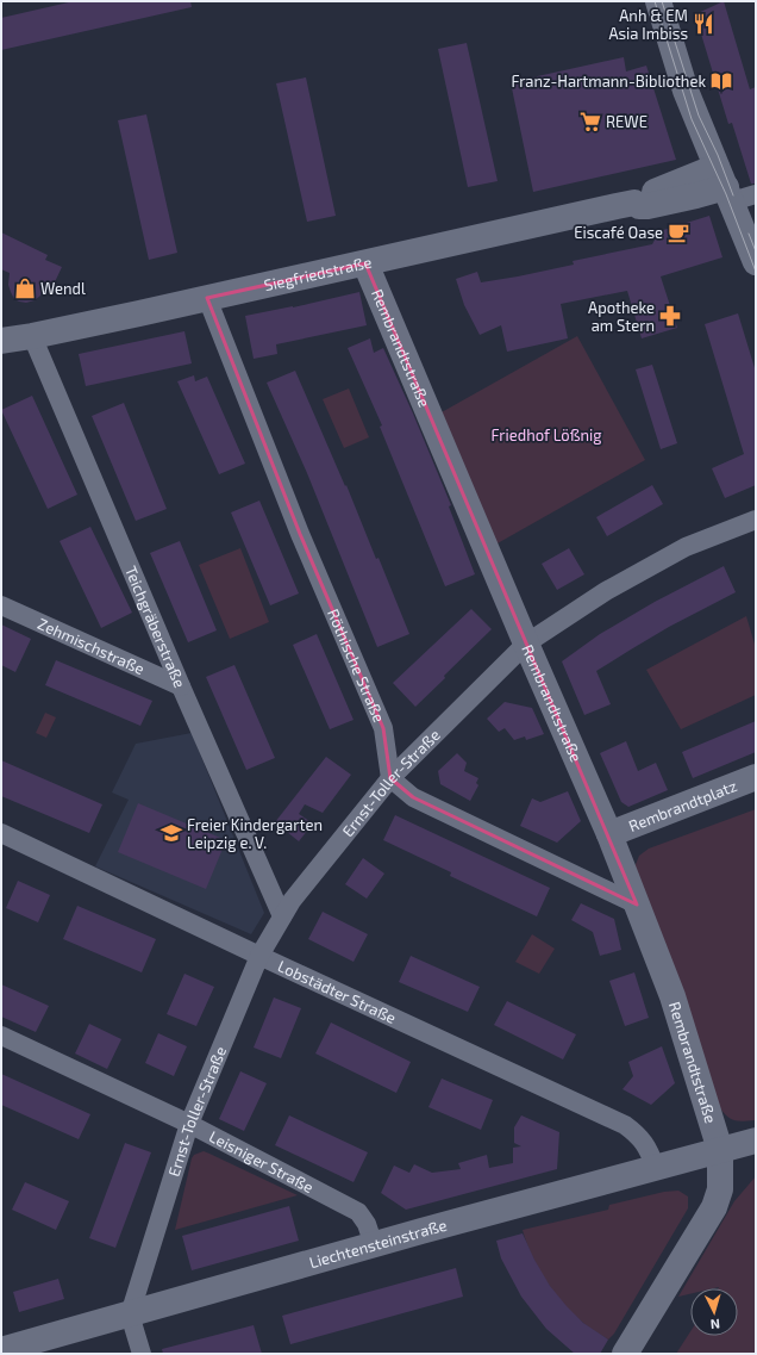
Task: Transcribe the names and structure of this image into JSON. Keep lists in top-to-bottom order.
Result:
{
  "streets": {
    "street": [
      "Siegfriedstraße",
      "Rembrandtstraße",
      "Teichgräberstraße",
      "Zehmischstraße",
      "Röthische Straße",
      "Ernst-Toller-Straße",
      "Rembrandtplatz",
      "Lobstädter Straße",
      "Leisniger Straße",
      "Liechtensteinstraße"
    ]
  },
  "crossings": [
    ["Siegfriedstraße", "Rembrandtstraße"],
    ["Siegfriedstraße", "Teichgräberstraße"],
    ["Siegfriedstraße", "Röthische Straße"],
    ["Rembrandtstraße", "Ernst-Toller-Straße"],
    ["Rembrandtstraße", "Rembrandtplatz"],
    ["Rembrandtstraße", "Liechtensteinstraße"],
    ["Teichgräberstraße", "Zehmischstraße"],
    ["Teichgräberstraße", "Ernst-Toller-Straße"],
    ["Röthische Straße", "Ernst-Toller-Straße"],
    ["Ernst-Toller-Straße", "Lobstädter Straße"],
    ["Ernst-Toller-Straße", "Leisniger Straße"],
    ["Ernst-Toller-Straße", "Liechtensteinstraße"],
    ["Lobstädter Straße", "Liechtensteinstraße"],
    ["Leisniger Straße", "Liechtensteinstraße"]
  ],
  "parks": ["Friedhof Lößnig"],
  "places": {
    "restaurant": ["Anh & EM Asia Imbiss"],
    "library": ["Franz-Hartmann-Bibliothek"],
    "supermarket": ["REWE"],
    "cafe": ["Eiscafé Oase"],
    "shop": ["Wendl"],
    "pharmacy": ["Apotheke am Stern"],
    "school or university": ["Freier Kindergarten Leipzig e. V."]
  },
  "north": "bottom"
}
